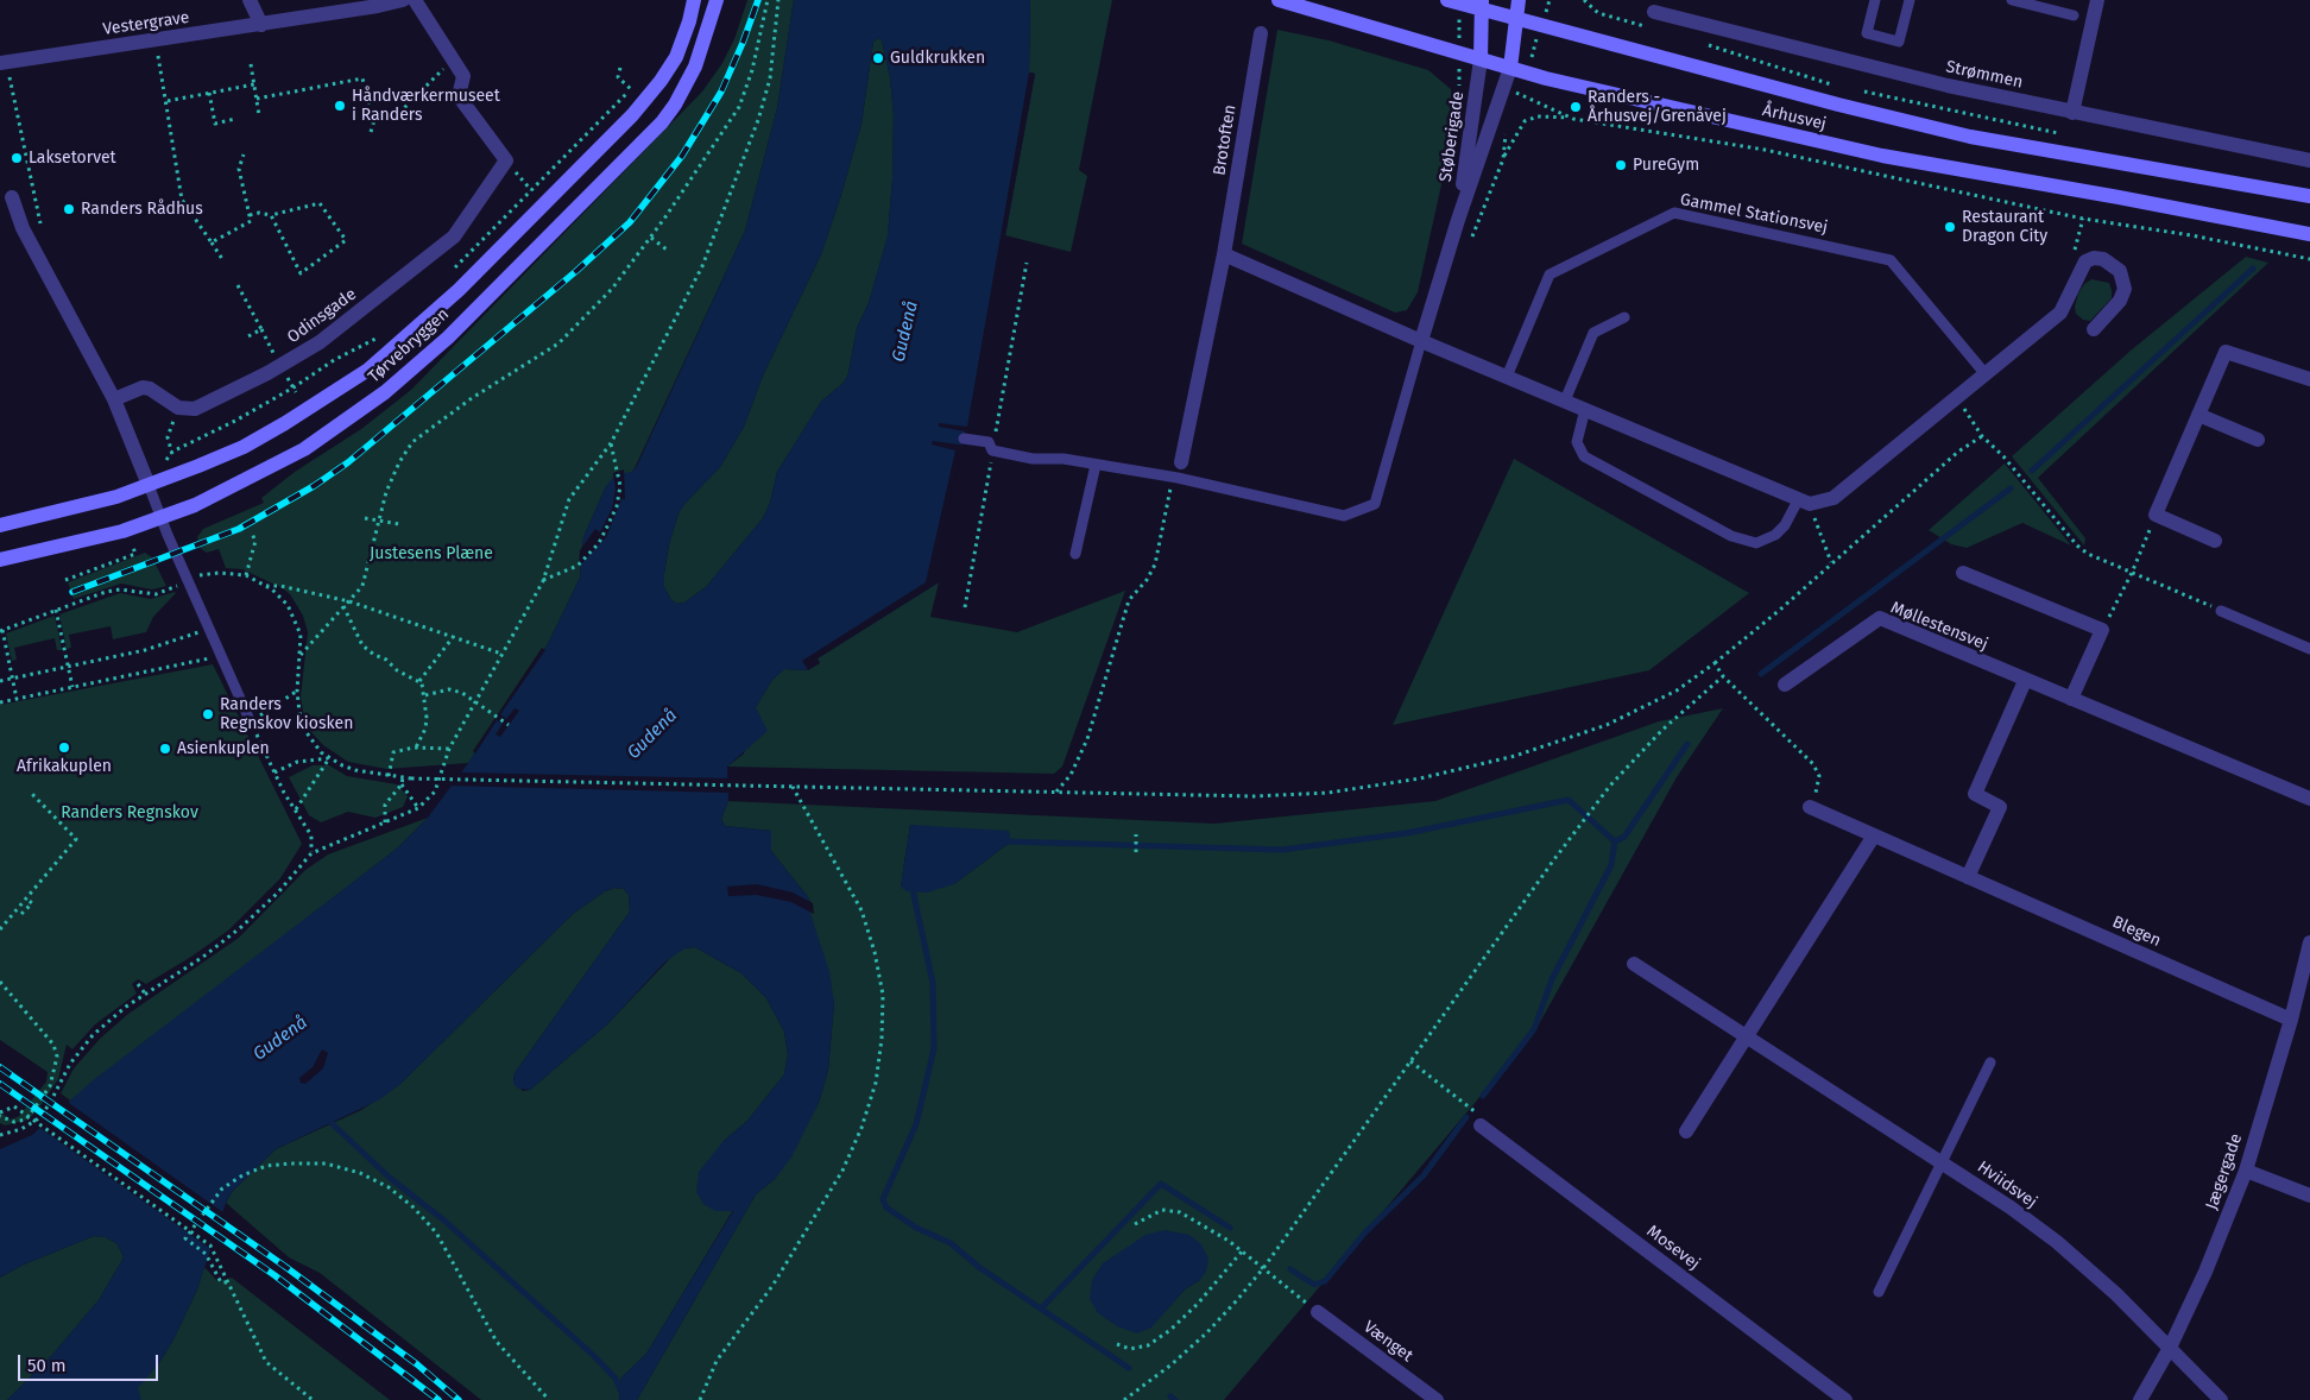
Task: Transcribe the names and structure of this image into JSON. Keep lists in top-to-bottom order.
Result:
{
  "streets": {
    "main road": ["Århusvej", "Tørvebryggen"],
    "street": [
      "Vestergrave",
      "Strømmen",
      "Støberigade",
      "Brotoften",
      "Odinsgade",
      "Møllestensvej",
      "Blegen",
      "Jægergade",
      "Hviidsvej",
      "Mosevej",
      "Vænget"
    ],
    "lane": ["Gammel Stationsvej"]
  },
  "crossings": [
    ["Århusvej", "Støberigade"],
    ["Blegen", "Jægergade"],
    ["Jægergade", "Hviidsvej"]
  ],
  "water": ["Gudenå"],
  "parks": ["Justesens Plæne", "Randers Regnskov"],
  "places": [
    "Guldkrukken",
    "Håndværkermuseet i Randers",
    "Randers - Århusvej/Grenåvej",
    "Laksetorvet",
    "PureGym",
    "Randers Rådhus",
    "Restaurant Dragon City",
    "Randers Regnskov kiosken",
    "Afrikakuplen",
    "Asienkuplen"
  ],
  "scale_bar": "50 m"
}
